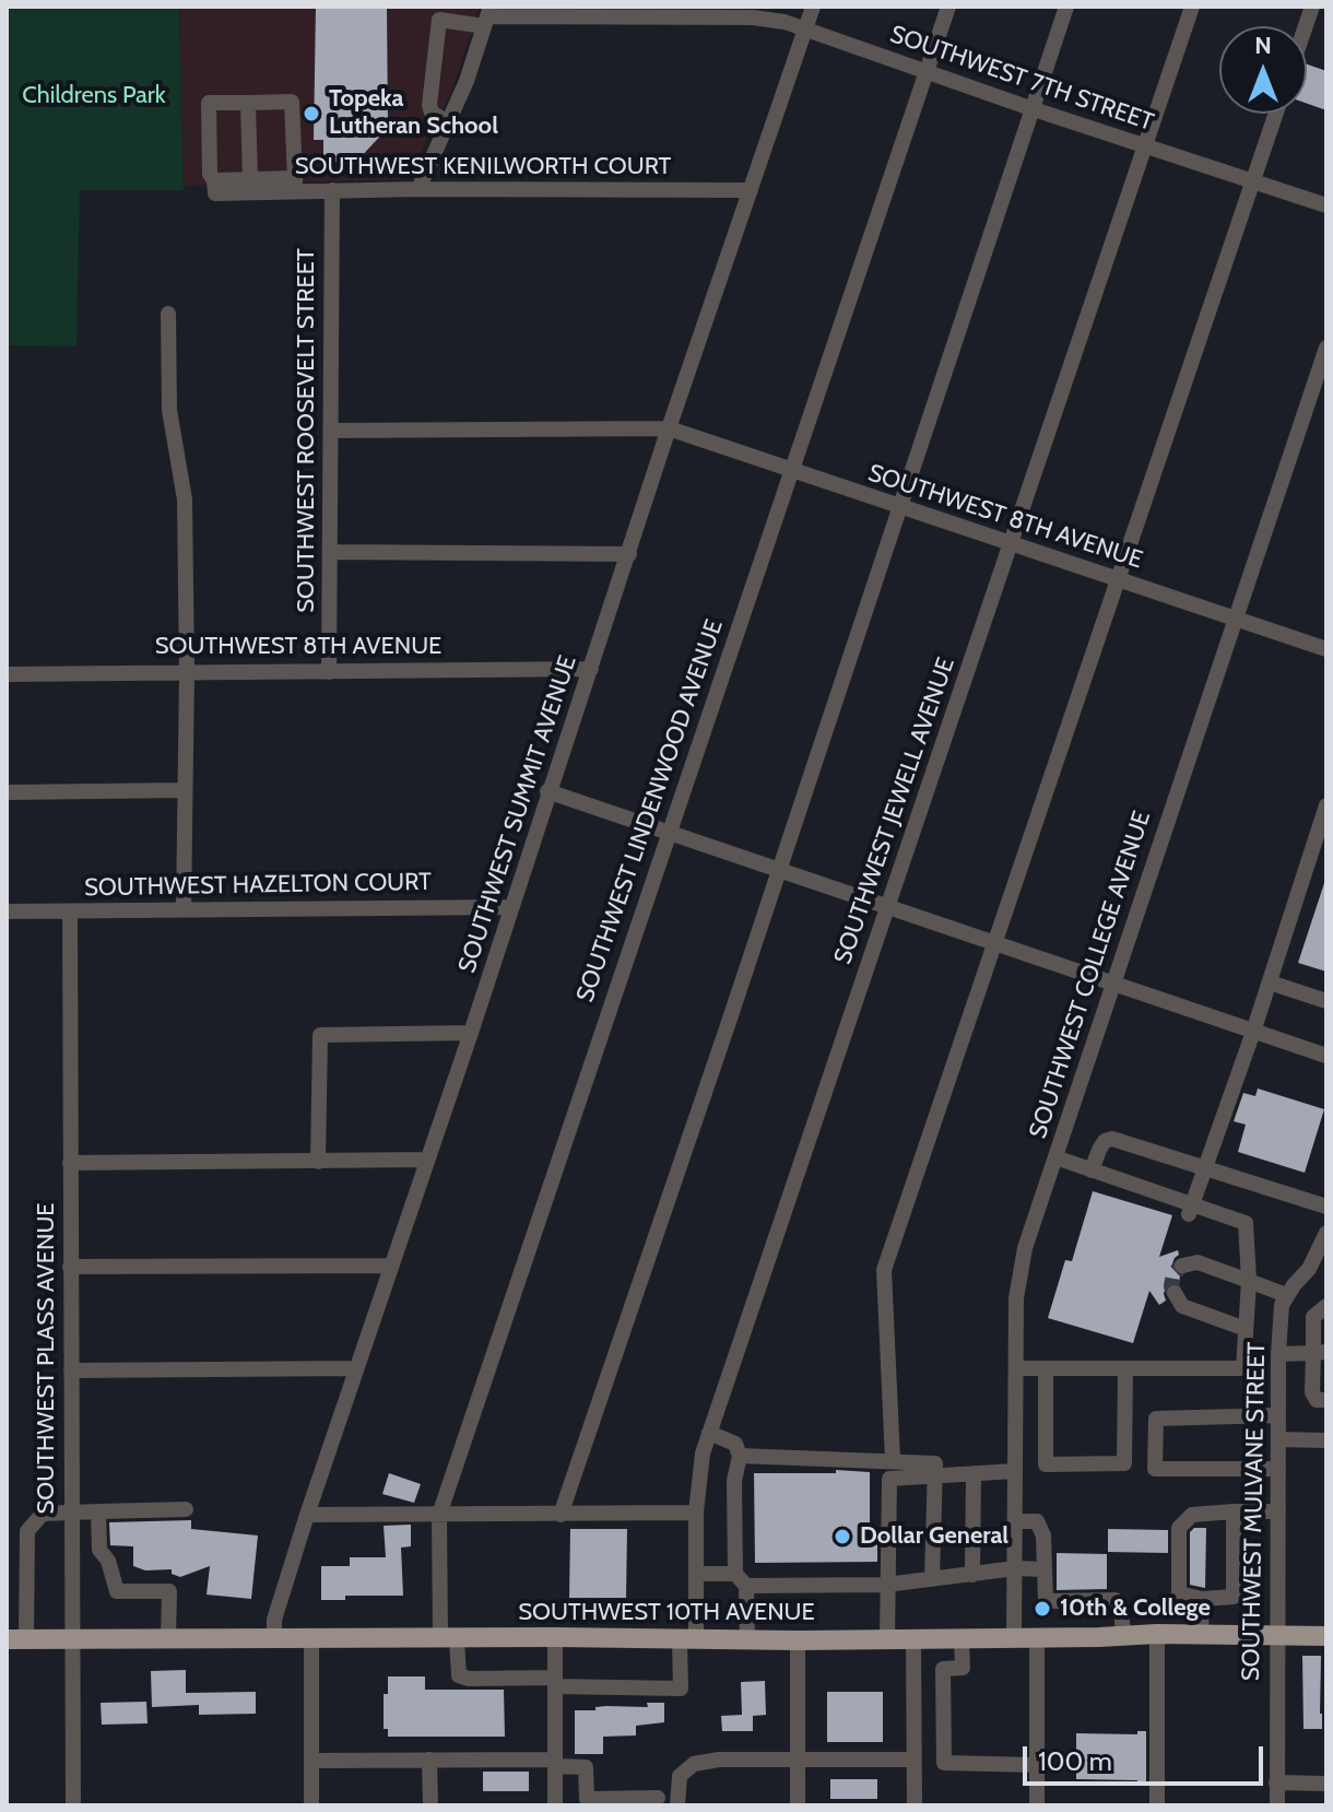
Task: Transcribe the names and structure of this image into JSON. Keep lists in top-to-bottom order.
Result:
{
  "streets": {
    "main road": ["SOUTHWEST 10TH AVENUE"],
    "street": [
      "SOUTHWEST 7TH STREET",
      "SOUTHWEST KENILWORTH COURT",
      "SOUTHWEST ROOSEVELT STREET",
      "SOUTHWEST 8TH AVENUE",
      "SOUTHWEST LINDENWOOD AVENUE",
      "SOUTHWEST JEWELL AVENUE",
      "SOUTHWEST SUMMIT AVENUE",
      "SOUTHWEST HAZELTON COURT",
      "SOUTHWEST COLLEGE AVENUE",
      "SOUTHWEST PLASS AVENUE",
      "SOUTHWEST MULVANE STREET"
    ]
  },
  "crossings": [
    ["SOUTHWEST 7TH STREET", "SOUTHWEST LINDENWOOD AVENUE"],
    ["SOUTHWEST 7TH STREET", "SOUTHWEST JEWELL AVENUE"],
    ["SOUTHWEST 7TH STREET", "SOUTHWEST SUMMIT AVENUE"],
    ["SOUTHWEST KENILWORTH COURT", "SOUTHWEST ROOSEVELT STREET"],
    ["SOUTHWEST KENILWORTH COURT", "SOUTHWEST SUMMIT AVENUE"],
    ["SOUTHWEST ROOSEVELT STREET", "SOUTHWEST 8TH AVENUE"],
    ["SOUTHWEST 8TH AVENUE", "SOUTHWEST LINDENWOOD AVENUE"],
    ["SOUTHWEST 8TH AVENUE", "SOUTHWEST JEWELL AVENUE"],
    ["SOUTHWEST 8TH AVENUE", "SOUTHWEST SUMMIT AVENUE"],
    ["SOUTHWEST 8TH AVENUE", "SOUTHWEST COLLEGE AVENUE"],
    ["SOUTHWEST LINDENWOOD AVENUE", "SOUTHWEST JEWELL AVENUE"],
    ["SOUTHWEST LINDENWOOD AVENUE", "SOUTHWEST 10TH AVENUE"],
    ["SOUTHWEST JEWELL AVENUE", "SOUTHWEST 10TH AVENUE"],
    ["SOUTHWEST SUMMIT AVENUE", "SOUTHWEST HAZELTON COURT"],
    ["SOUTHWEST SUMMIT AVENUE", "SOUTHWEST 10TH AVENUE"],
    ["SOUTHWEST HAZELTON COURT", "SOUTHWEST PLASS AVENUE"],
    ["SOUTHWEST COLLEGE AVENUE", "SOUTHWEST 10TH AVENUE"],
    ["SOUTHWEST PLASS AVENUE", "SOUTHWEST 10TH AVENUE"],
    ["SOUTHWEST MULVANE STREET", "SOUTHWEST 10TH AVENUE"]
  ],
  "parks": ["Childrens Park"],
  "places": ["Topeka Lutheran School", "Dollar General", "10th & College"],
  "scale_bar": "100 m",
  "north": "top"
}
